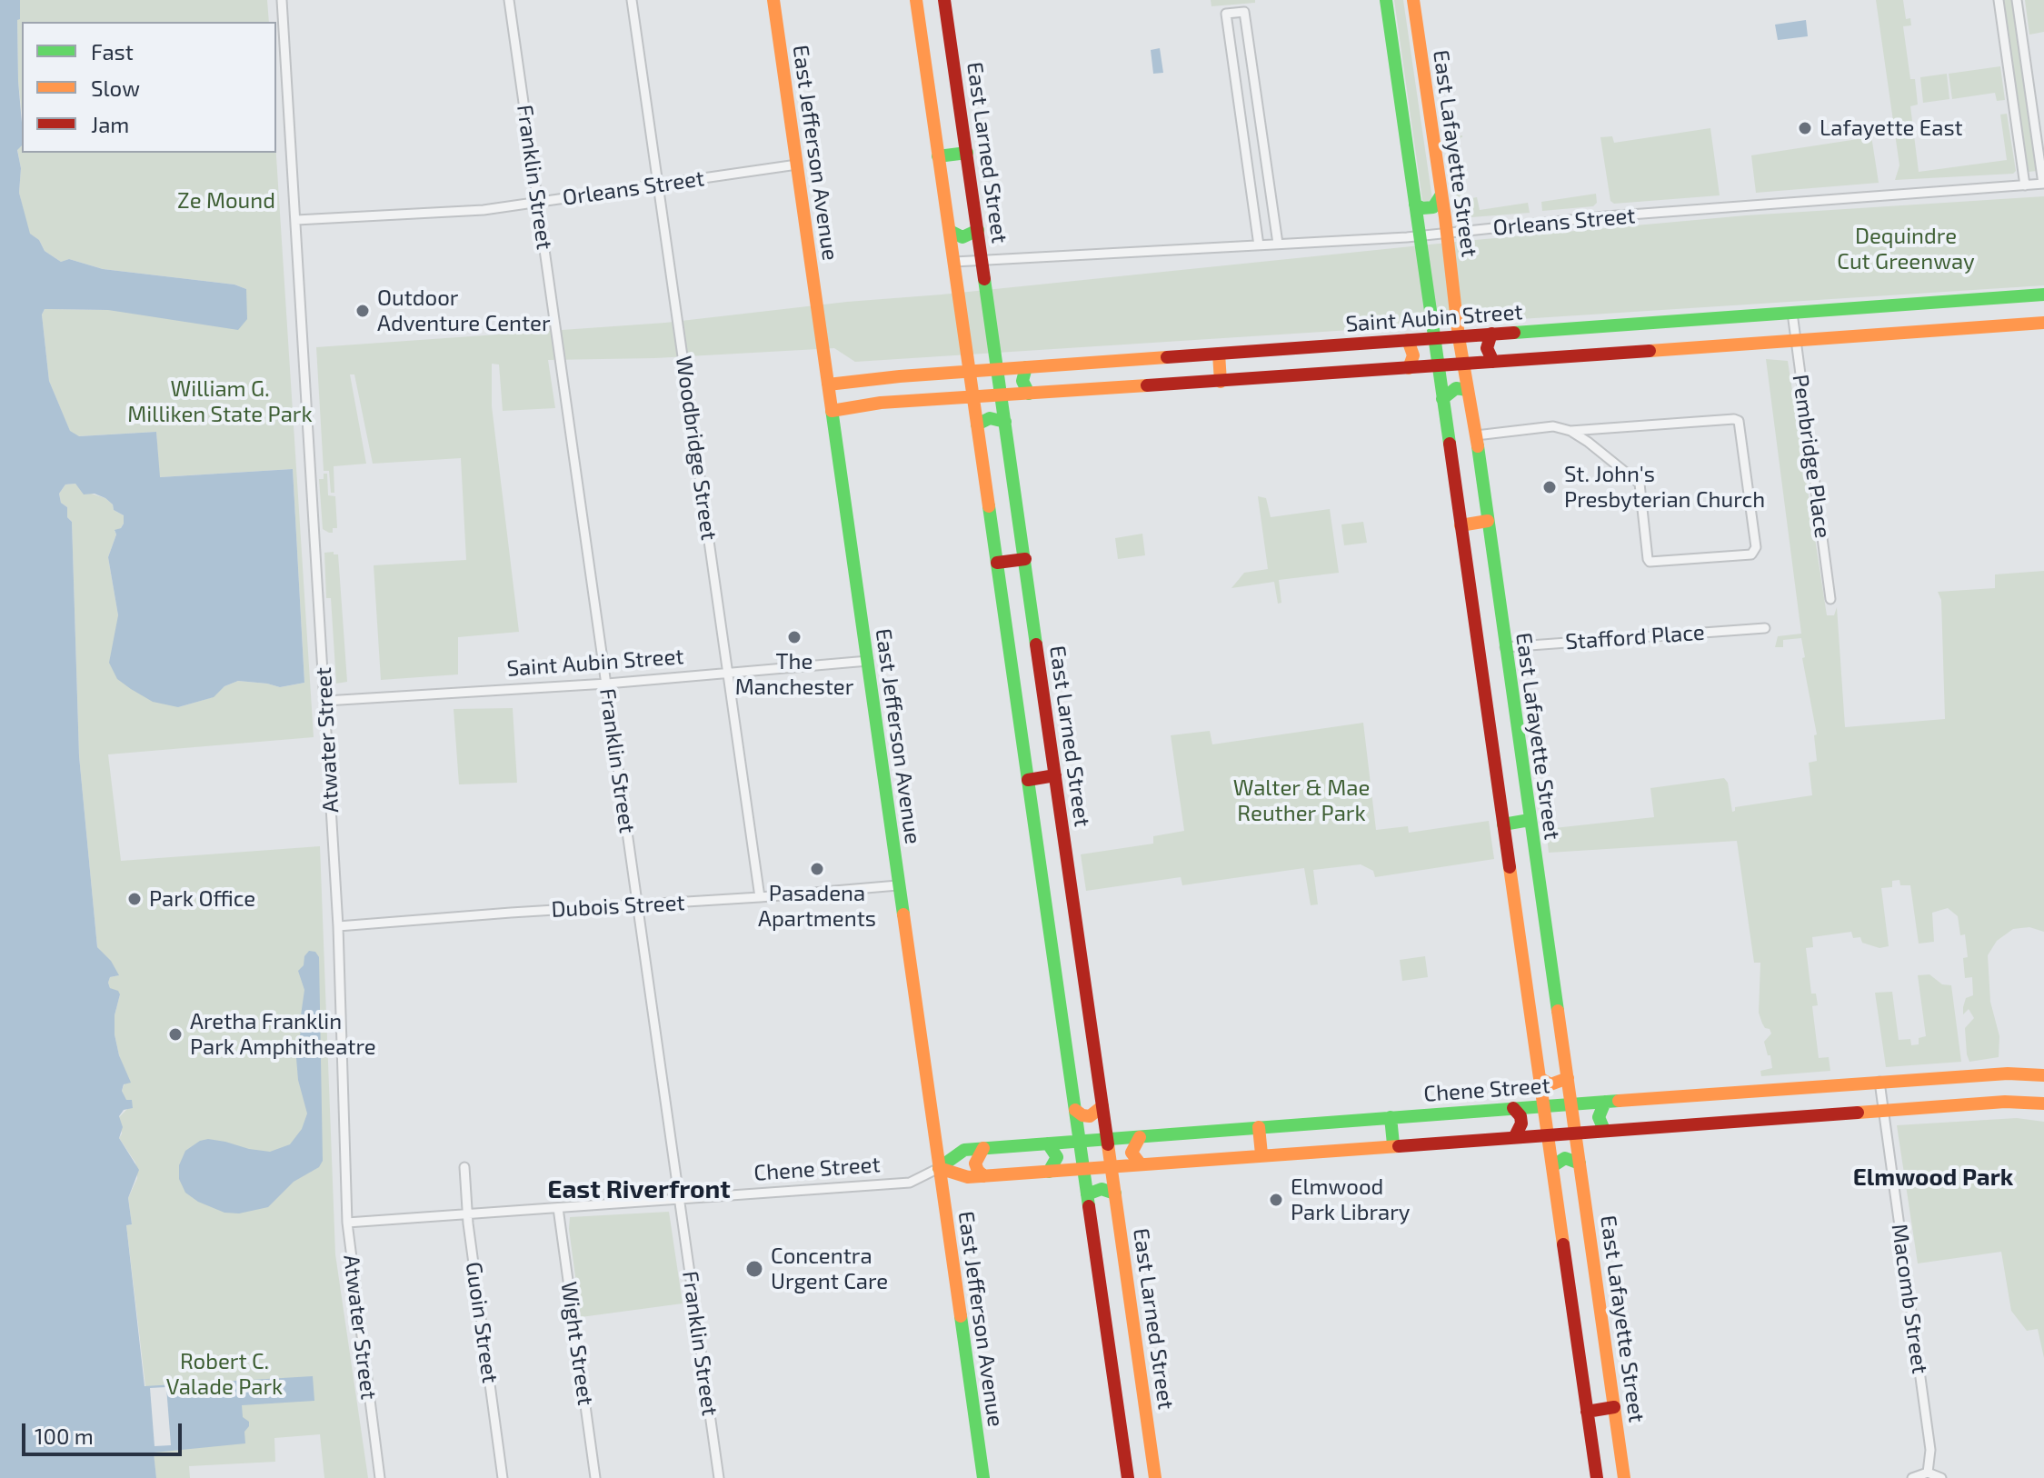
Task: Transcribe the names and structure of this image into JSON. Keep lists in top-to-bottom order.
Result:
{
  "streets": {
    "street": [
      "East Jefferson Avenue",
      "East Larned Street",
      "East Lafayette Street",
      "Franklin Street",
      "Orleans Street",
      "Saint Aubin Street",
      "Woodbridge Street",
      "Pembridge Place",
      "Stafford Place",
      "Atwater Street",
      "Dubois Street",
      "Chene Street",
      "Macomb Street",
      "Guoin Street",
      "Wight Street"
    ]
  },
  "crossings": [
    ["East Jefferson Avenue", "Orleans Street"],
    ["East Jefferson Avenue", "Saint Aubin Street"],
    ["East Jefferson Avenue", "Dubois Street"],
    ["East Jefferson Avenue", "Chene Street"],
    ["East Larned Street", "Orleans Street"],
    ["East Larned Street", "Saint Aubin Street"],
    ["East Larned Street", "Chene Street"],
    ["East Lafayette Street", "Orleans Street"],
    ["East Lafayette Street", "Saint Aubin Street"],
    ["East Lafayette Street", "Stafford Place"],
    ["East Lafayette Street", "Chene Street"],
    ["Franklin Street", "Orleans Street"],
    ["Franklin Street", "Saint Aubin Street"],
    ["Franklin Street", "Dubois Street"],
    ["Franklin Street", "Chene Street"],
    ["Orleans Street", "Woodbridge Street"],
    ["Orleans Street", "Atwater Street"],
    ["Saint Aubin Street", "Woodbridge Street"],
    ["Saint Aubin Street", "Pembridge Place"],
    ["Saint Aubin Street", "Atwater Street"],
    ["Woodbridge Street", "Dubois Street"],
    ["Atwater Street", "Dubois Street"],
    ["Atwater Street", "Chene Street"],
    ["Chene Street", "Macomb Street"],
    ["Chene Street", "Guoin Street"],
    ["Chene Street", "Wight Street"]
  ],
  "districts": ["Elmwood Park", "East Riverfront"],
  "parks": [
    "Ze Mound",
    "Dequindre Cut Greenway",
    "William G. Milliken State Park",
    "Walter & Mae Reuther Park",
    "Robert C. Valade Park"
  ],
  "places": [
    "Lafayette East",
    "Outdoor Adventure Center",
    "St. John's Presbyterian Church",
    "The Manchester",
    "Pasadena Apartments",
    "Park Office",
    "Aretha Franklin Park Amphitheatre",
    "Elmwood Park Library",
    "Concentra Urgent Care"
  ],
  "legend": ["Fast", "Slow", "Jam"],
  "scale_bar": "100 m"
}
